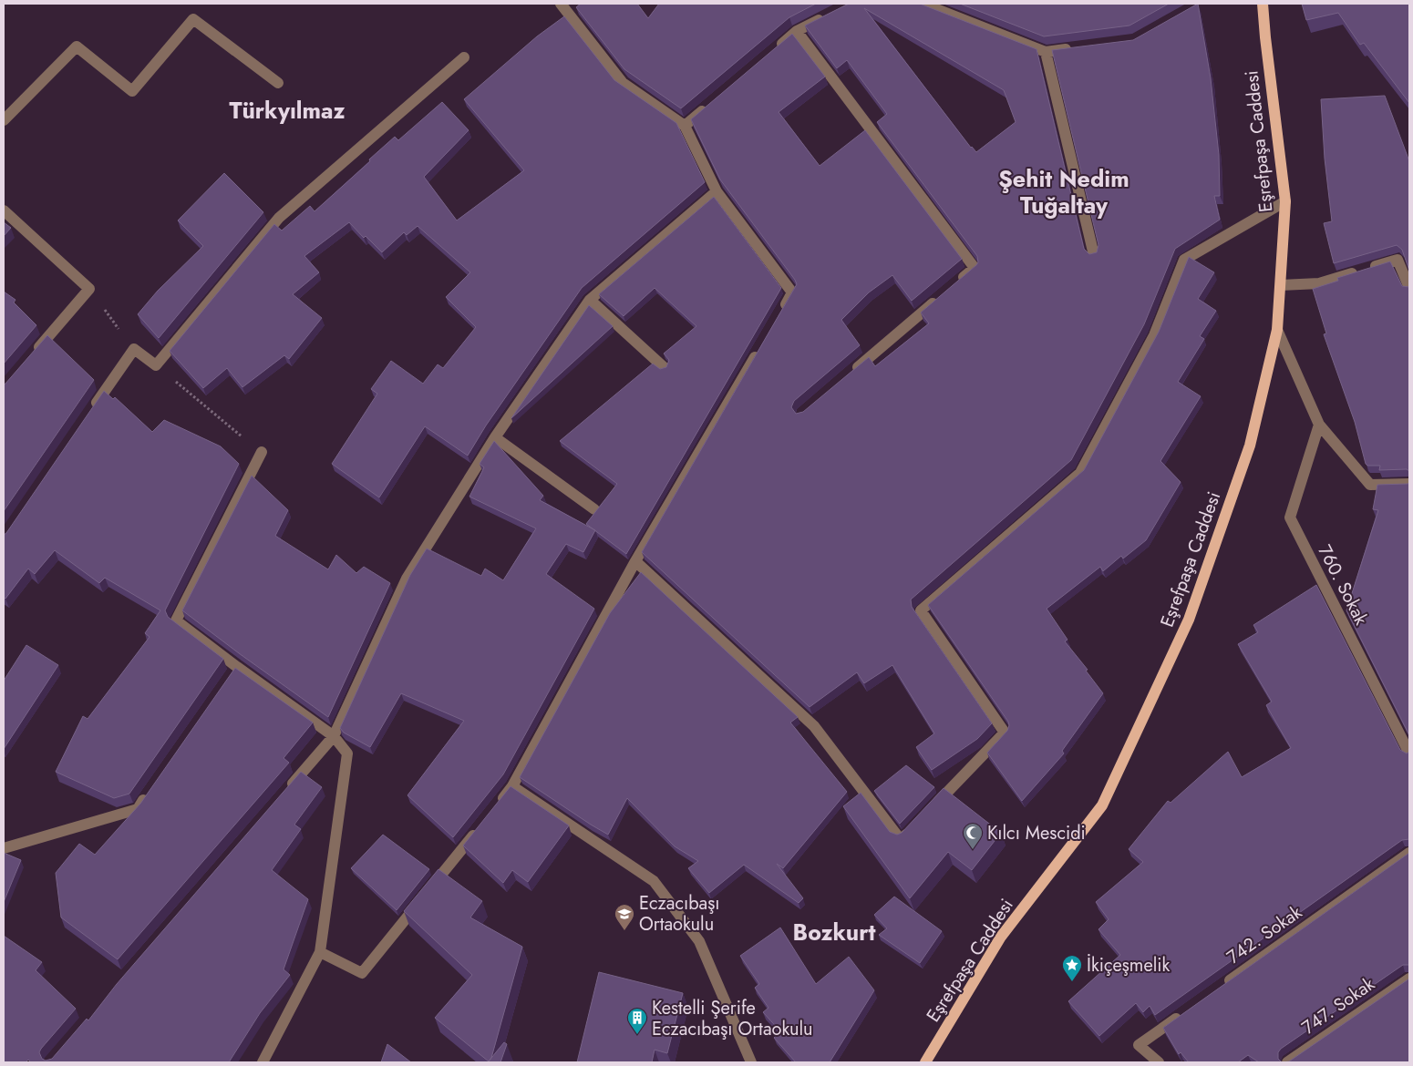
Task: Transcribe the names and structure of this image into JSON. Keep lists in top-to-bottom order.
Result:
{
  "streets": {
    "main road": ["Eşrefpaşa Caddesi"],
    "street": ["760. Sokak", "742. Sokak", "747. Sokak"]
  },
  "districts": ["Türkyılmaz", "Şehit Nedim Tuğaltay", "Bozkurt"],
  "places": {
    "mosque": ["Kılcı Mescidi"],
    "school or university": ["Eczacıbaşı Ortaokulu"],
    "place": ["İkiçeşmelik"],
    "building": ["Kestelli Şerife Eczacıbaşı Ortaokulu"]
  }
}
